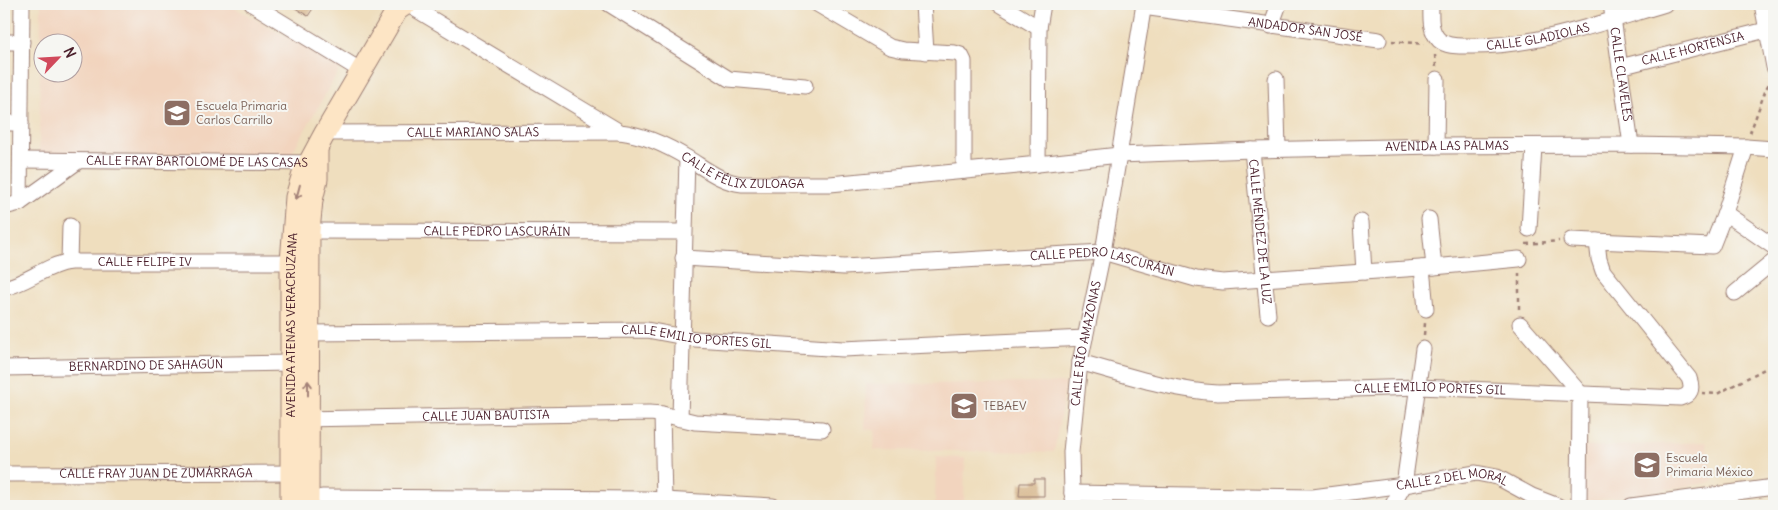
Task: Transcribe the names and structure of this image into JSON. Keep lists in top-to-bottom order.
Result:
{
  "streets": {
    "main road": ["AVENIDA ATENAS VERACRUZANA"],
    "street": [
      "ANDADOR SAN JOSÉ",
      "CALLE GLADIOLAS",
      "CALLE HORTENSIA",
      "CALLE CLAVELES",
      "CALLE MARIANO SALAS",
      "AVENIDA LAS PALMAS",
      "CALLE FRAY BARTOLOMÉ DE LAS CASAS",
      "CALLE FÉLIX ZULOAGA",
      "CALLE PEDRO LASCURÁIN",
      "CALLE MÉNDEZ DE LA LUZ",
      "CALLE FELIPE IV",
      "CALLE EMILIO PORTES GIL",
      "CALLE RÍO AMAZONAS",
      "BERNARDINO DE SAHAGÚN",
      "CALLE JUAN BAUTISTA",
      "CALLE FRAY JUAN DE ZUMÁRRAGA",
      "CALLE 2 DEL MORAL"
    ]
  },
  "crossings": [
    ["ANDADOR SAN JOSÉ", "CALLE GLADIOLAS"],
    ["ANDADOR SAN JOSÉ", "CALLE RÍO AMAZONAS"],
    ["CALLE GLADIOLAS", "CALLE CLAVELES"],
    ["CALLE HORTENSIA", "CALLE CLAVELES"],
    ["CALLE CLAVELES", "AVENIDA LAS PALMAS"],
    ["CALLE MARIANO SALAS", "CALLE FRAY BARTOLOMÉ DE LAS CASAS"],
    ["CALLE MARIANO SALAS", "CALLE FÉLIX ZULOAGA"],
    ["CALLE MARIANO SALAS", "AVENIDA ATENAS VERACRUZANA"],
    ["AVENIDA LAS PALMAS", "CALLE FÉLIX ZULOAGA"],
    ["AVENIDA LAS PALMAS", "CALLE MÉNDEZ DE LA LUZ"],
    ["AVENIDA LAS PALMAS", "CALLE RÍO AMAZONAS"],
    ["CALLE FRAY BARTOLOMÉ DE LAS CASAS", "AVENIDA ATENAS VERACRUZANA"],
    ["CALLE FÉLIX ZULOAGA", "AVENIDA ATENAS VERACRUZANA"],
    ["CALLE FÉLIX ZULOAGA", "CALLE RÍO AMAZONAS"],
    ["CALLE PEDRO LASCURÁIN", "CALLE MÉNDEZ DE LA LUZ"],
    ["CALLE PEDRO LASCURÁIN", "AVENIDA ATENAS VERACRUZANA"],
    ["CALLE PEDRO LASCURÁIN", "CALLE RÍO AMAZONAS"],
    ["CALLE FELIPE IV", "AVENIDA ATENAS VERACRUZANA"],
    ["AVENIDA ATENAS VERACRUZANA", "CALLE EMILIO PORTES GIL"],
    ["AVENIDA ATENAS VERACRUZANA", "BERNARDINO DE SAHAGÚN"],
    ["AVENIDA ATENAS VERACRUZANA", "CALLE JUAN BAUTISTA"],
    ["AVENIDA ATENAS VERACRUZANA", "CALLE FRAY JUAN DE ZUMÁRRAGA"],
    ["CALLE EMILIO PORTES GIL", "CALLE RÍO AMAZONAS"],
    ["CALLE RÍO AMAZONAS", "CALLE 2 DEL MORAL"]
  ],
  "places": {
    "school or university": ["Escuela Primaria Carlos Carrillo", "TEBAEV", "Escuela Primaria México"]
  },
  "north": "top right"
}
